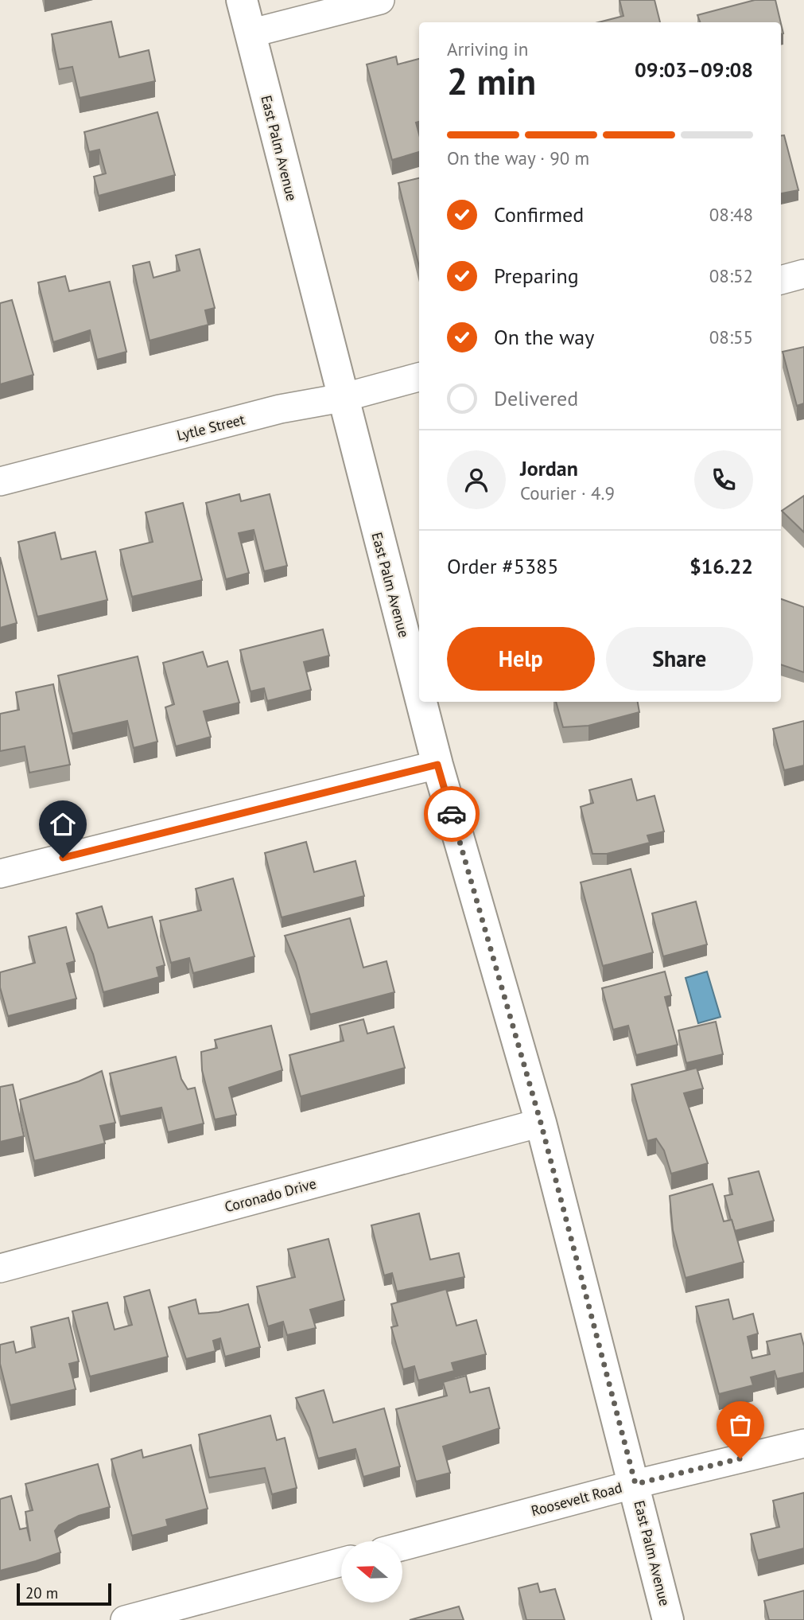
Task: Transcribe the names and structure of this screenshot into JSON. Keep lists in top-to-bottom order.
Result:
{
  "streets": {
    "street": [
      "East Palm Avenue",
      "Lytle Street",
      "Coronado Drive",
      "Roosevelt Road"
    ]
  },
  "crossings": [
    ["East Palm Avenue", "Lytle Street"],
    ["East Palm Avenue", "Coronado Drive"],
    ["East Palm Avenue", "Roosevelt Road"]
  ],
  "scale_bar": "20 m",
  "north": "left",
  "page": {
    "heading": ["2 min", "Arriving in", "09:03–09:08"],
    "panel": [
      "Jordan",
      "Courier · 4.9",
      "Order #5385",
      "$16.22"
    ],
    "bar": "On the way · 90 m",
    "list": [
      ["Confirmed", "08:48"],
      ["Preparing", "08:52"],
      ["On the way", "08:55"],
      "Delivered"
    ],
    "buttons": ["Help", "Share"],
    "scale": "20 m"
  }
}
